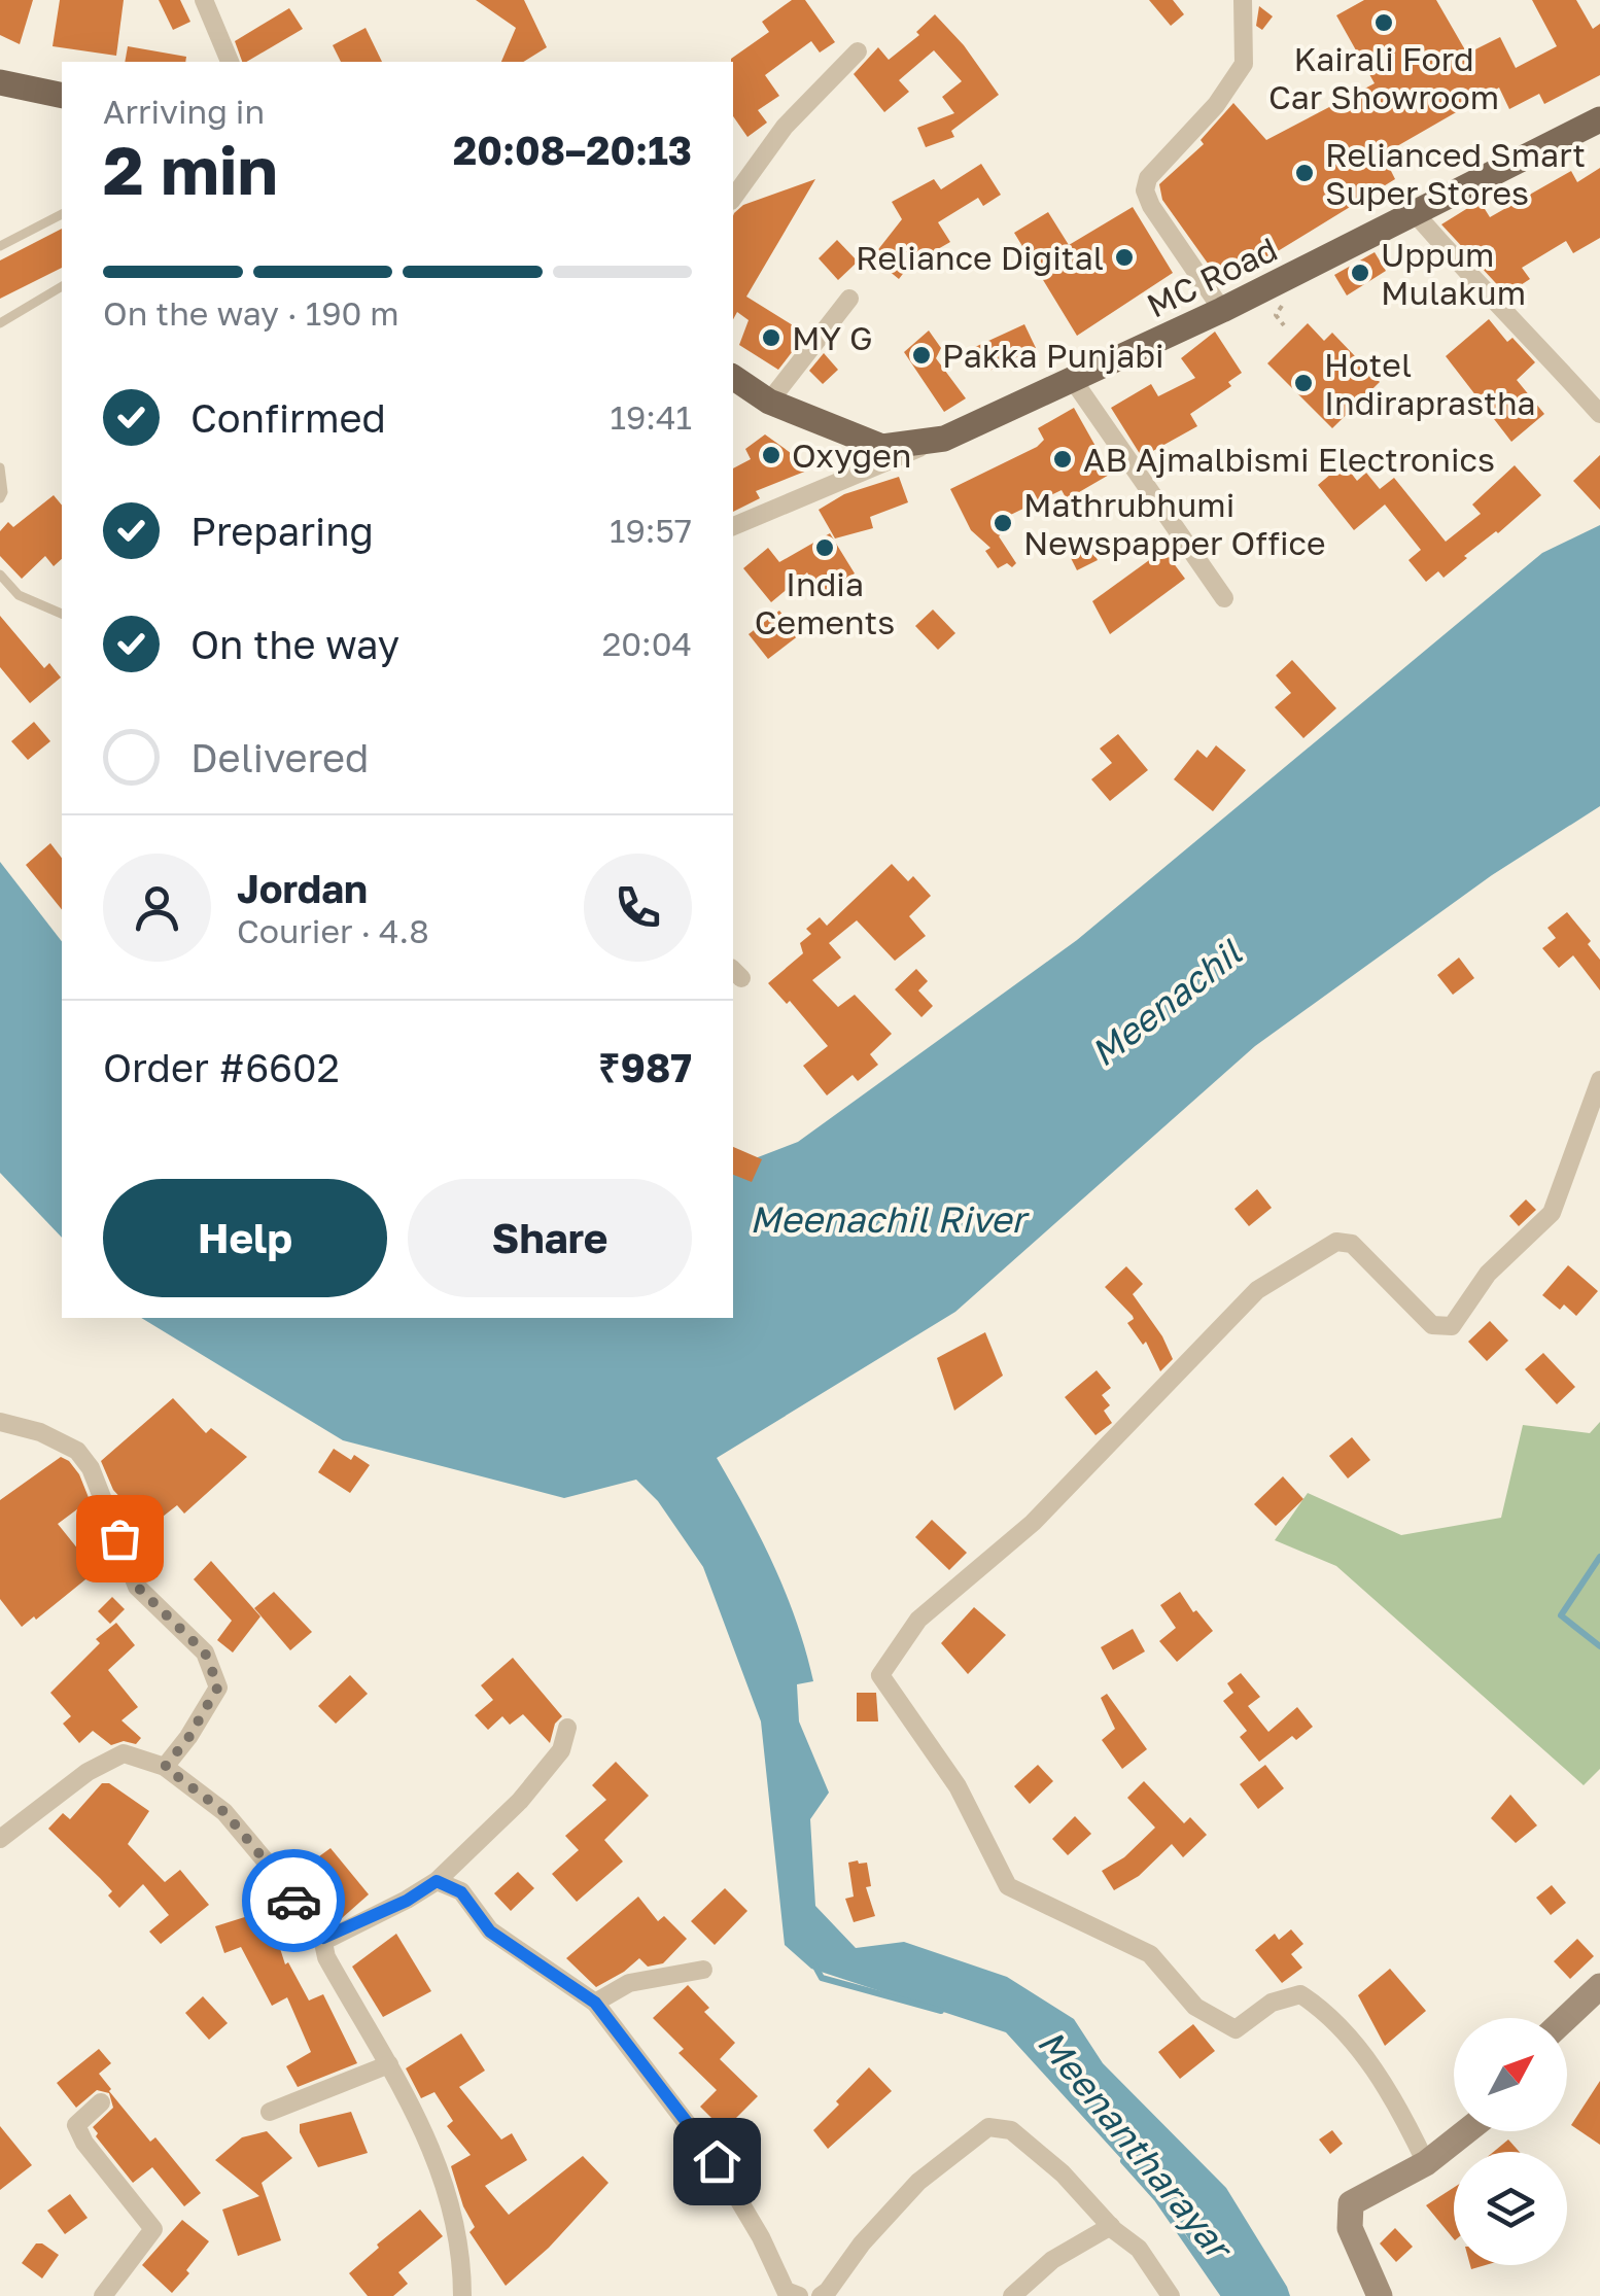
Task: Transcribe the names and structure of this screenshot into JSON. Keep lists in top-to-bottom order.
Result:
{
  "streets": {
    "main road": ["MC Road"]
  },
  "water": ["Meenachil", "Meenachil River", "Meenantharayar"],
  "places": [
    "Kairali Ford Car Showroom",
    "Relianced Smart Super Stores",
    "Reliance Digital",
    "Uppum Mulakum",
    "MY G",
    "Pakka Punjabi",
    "Hotel Indiraprastha",
    "Oxygen",
    "AB Ajmalbismi Electronics",
    "Mathrubhumi Newspapper Office",
    "India Cements"
  ],
  "north": "top right",
  "page": {
    "heading": ["2 min", "Arriving in", "20:08–20:13"],
    "panel": [
      "Jordan",
      "Courier · 4.8",
      "Order #6602",
      "₹987"
    ],
    "bar": "On the way · 190 m",
    "list": [
      ["Confirmed", "19:41"],
      ["Preparing", "19:57"],
      ["On the way", "20:04"],
      "Delivered"
    ],
    "buttons": ["Help", "Share"]
  }
}
